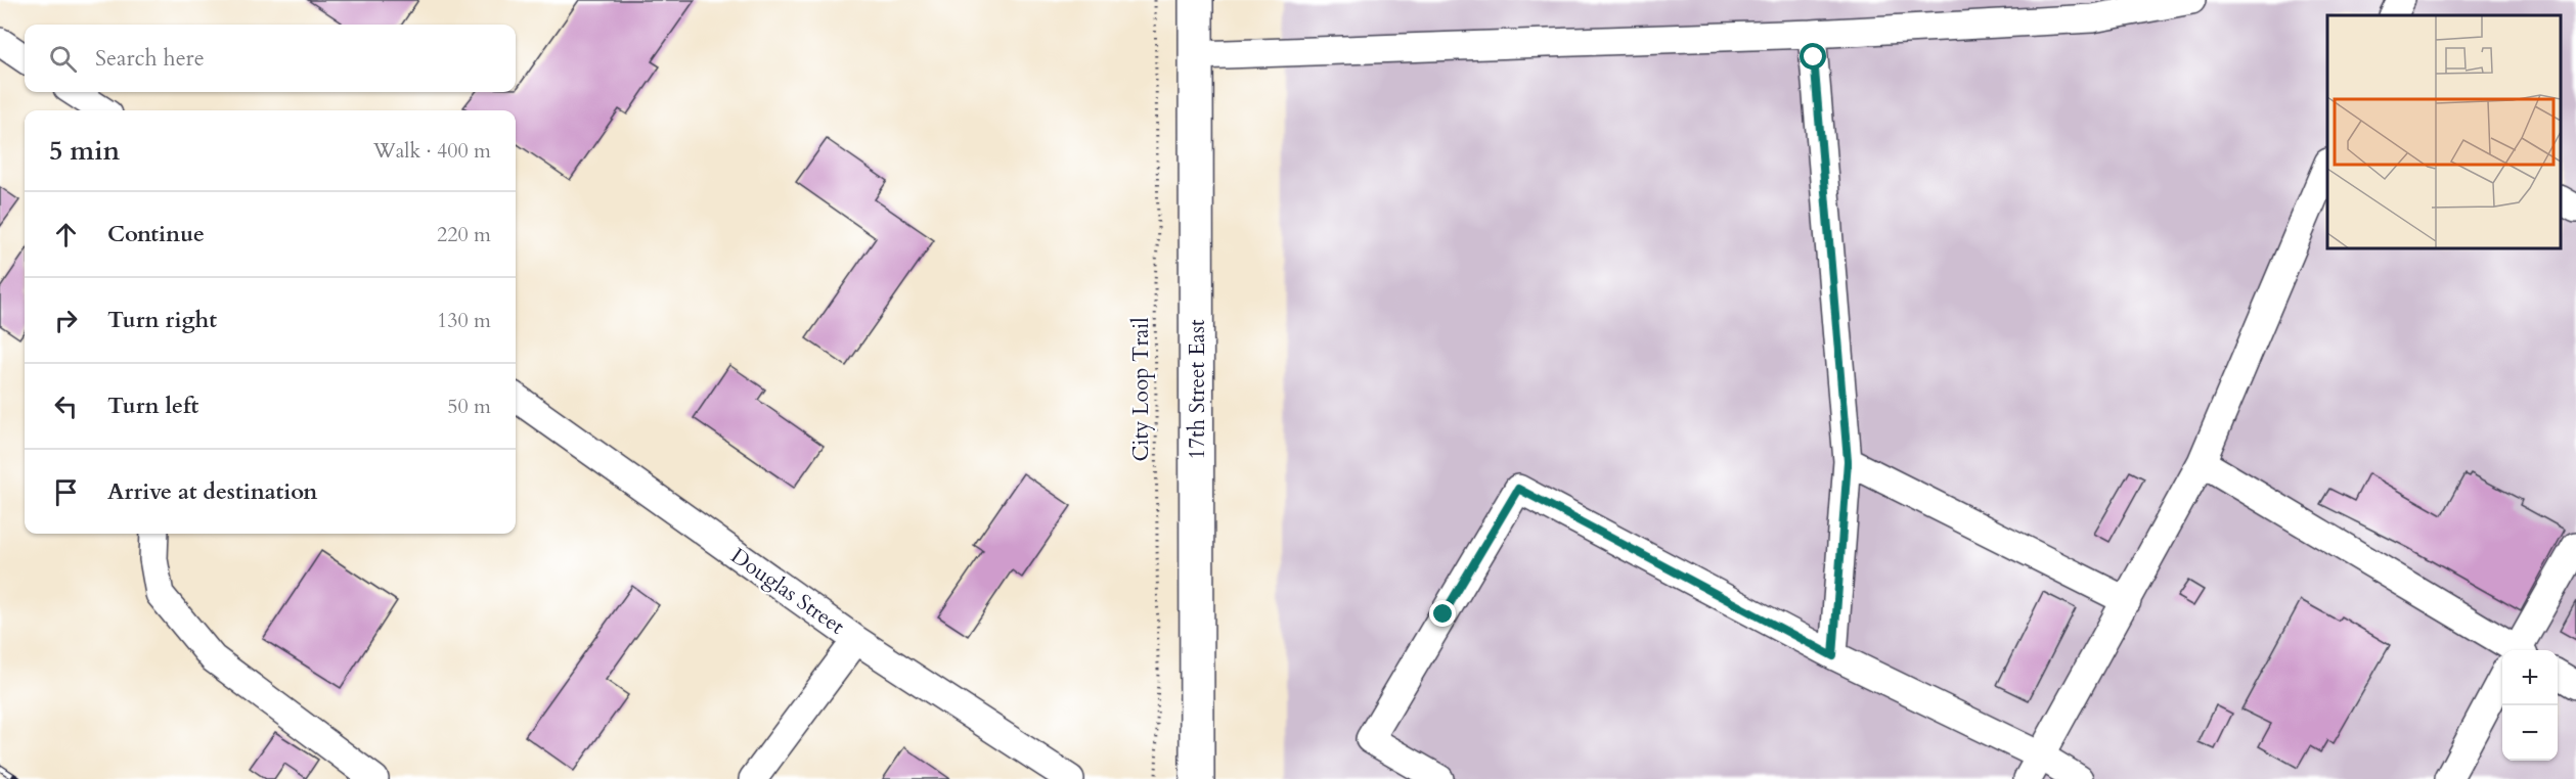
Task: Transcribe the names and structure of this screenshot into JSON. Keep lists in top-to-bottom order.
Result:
{
  "streets": {
    "main road": ["17th Street East"],
    "street": ["Douglas Street"],
    "path": ["City Loop Trail"]
  },
  "page": {
    "search": "Search here",
    "heading": ["5 min", "Walk · 400 m"],
    "list": [
      ["Continue", "220 m"],
      ["Turn right", "130 m"],
      ["Turn left", "50 m"],
      "Arrive at destination"
    ],
    "map_buttons": ["+", "−"]
  }
}
